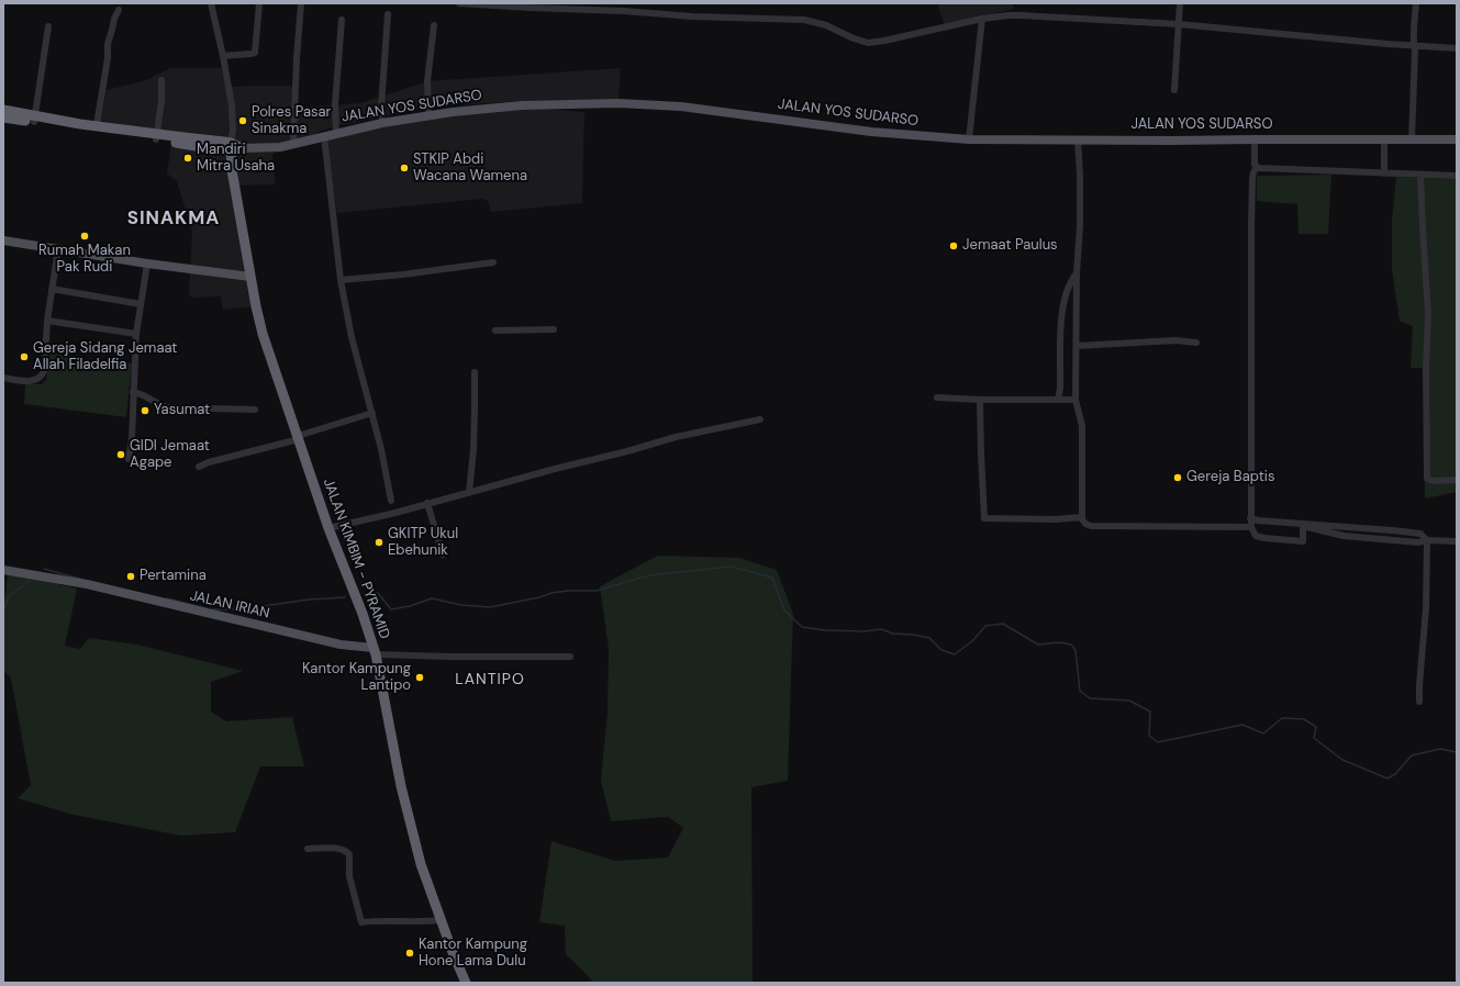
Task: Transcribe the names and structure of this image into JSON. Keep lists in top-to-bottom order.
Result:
{
  "streets": {
    "highway": ["JALAN YOS SUDARSO", "JALAN KIMBIM - PYRAMID"],
    "main road": ["JALAN IRIAN"]
  },
  "crossings": [
    ["JALAN YOS SUDARSO", "JALAN KIMBIM - PYRAMID"],
    ["JALAN KIMBIM - PYRAMID", "JALAN IRIAN"]
  ],
  "districts": ["SINAKMA", "LANTIPO"],
  "places": [
    "Polres Pasar Sinakma",
    "Mandiri Mitra Usaha",
    "STKIP Abdi Wacana Wamena",
    "Rumah Makan Pak Rudi",
    "Jemaat Paulus",
    "Gereja Sidang Jemaat Allah Filadelfia",
    "Yasumat",
    "GIDI Jemaat Agape",
    "Gereja Baptis",
    "GKITP Ukul Ebehunik",
    "Pertamina",
    "Kantor Kampung Lantipo",
    "Kantor Kampung Hone Lama Dulu"
  ]
}
